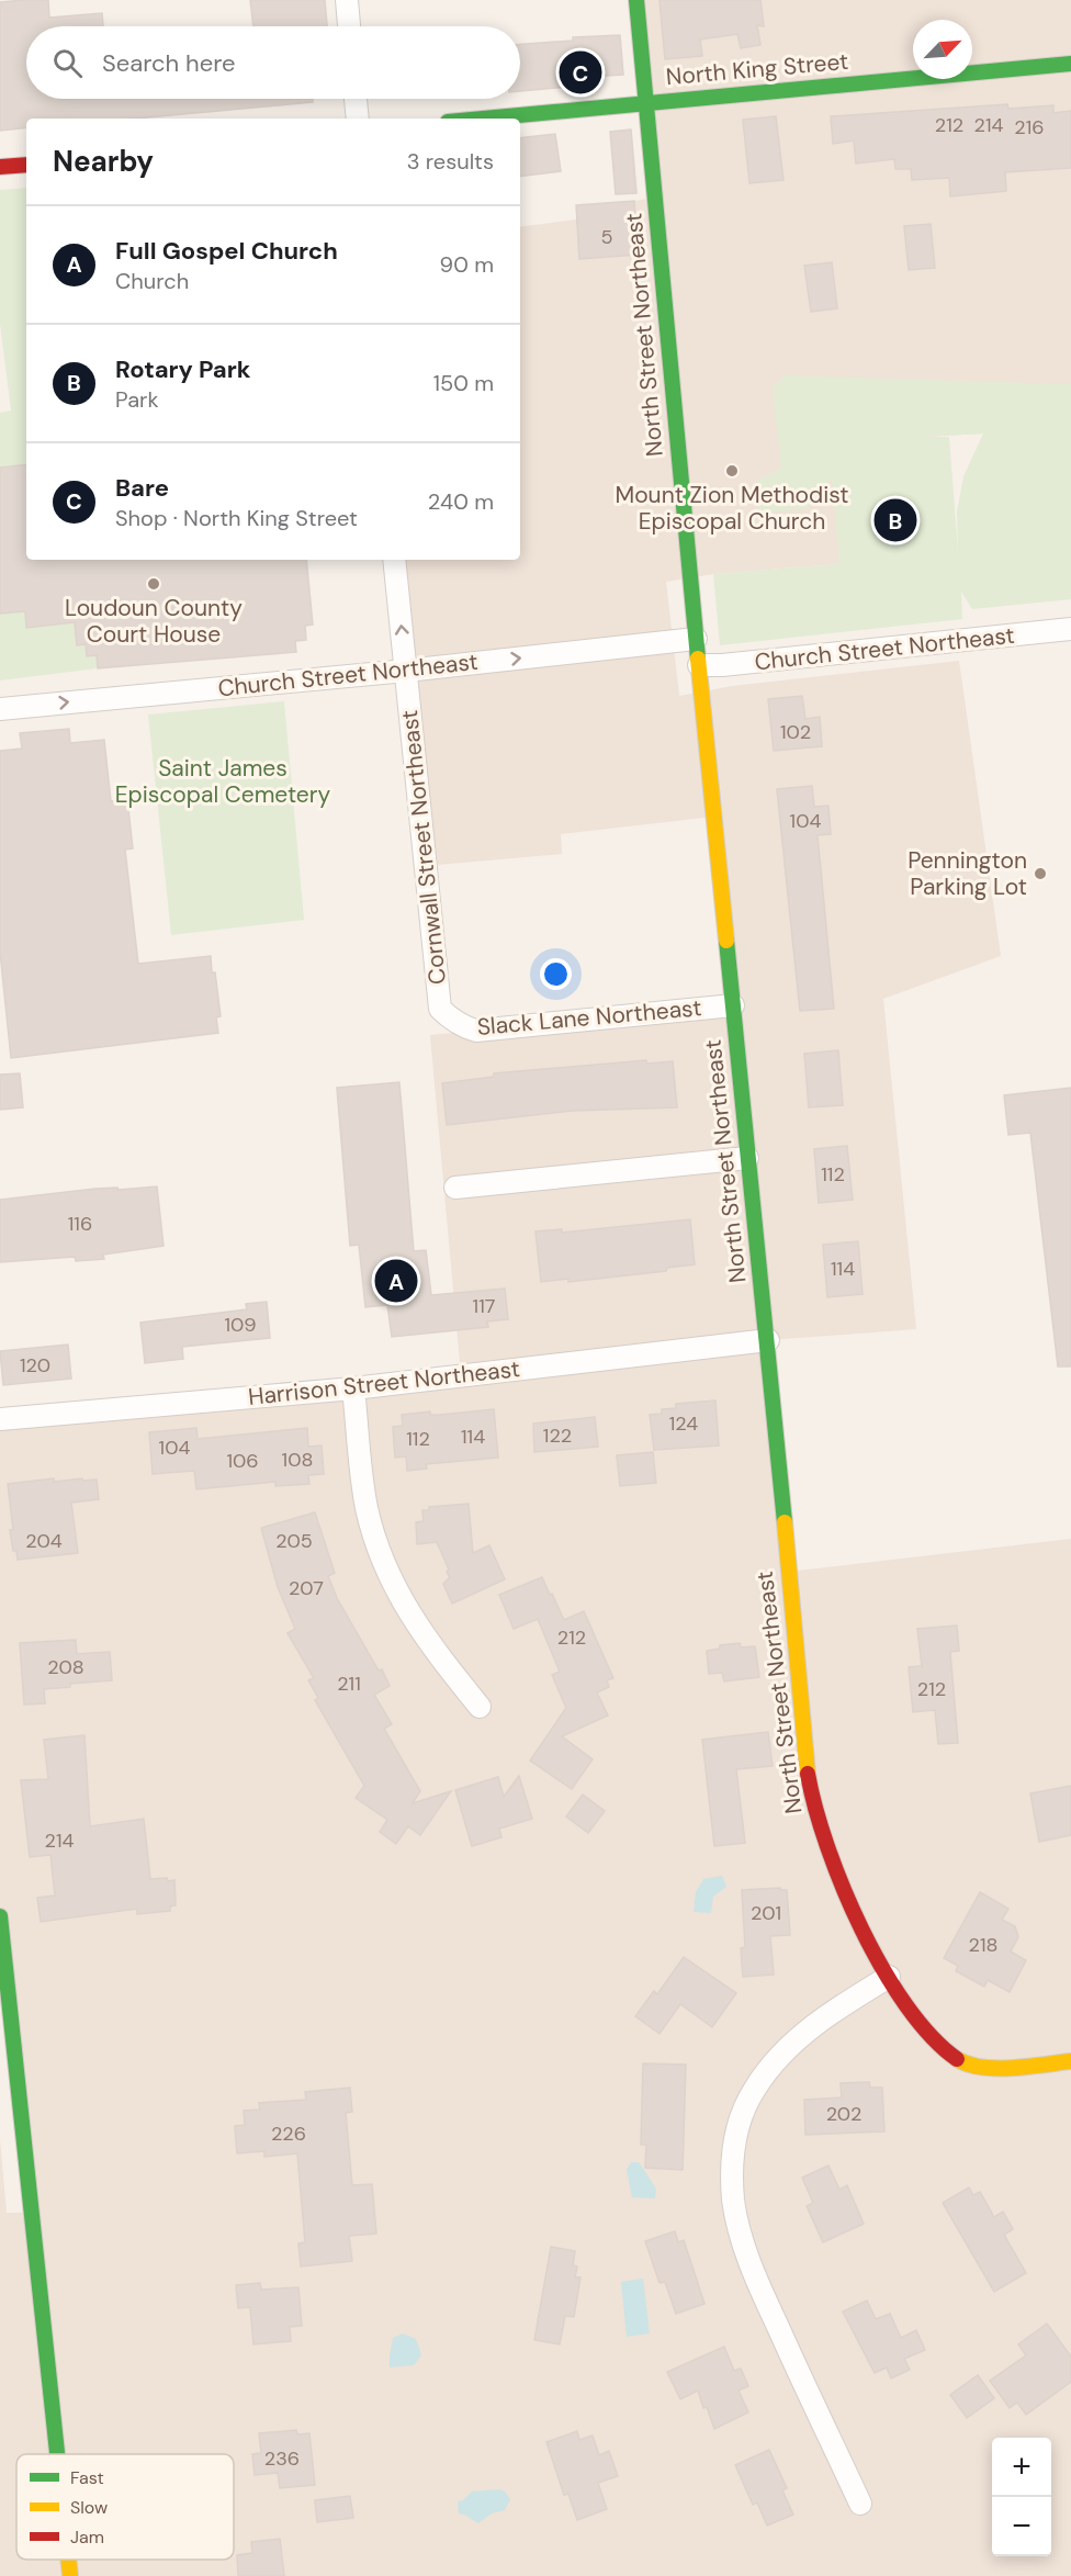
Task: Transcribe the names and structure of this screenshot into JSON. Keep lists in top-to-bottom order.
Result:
{
  "streets": {
    "street": [
      "North King Street",
      "North Street Northeast",
      "Church Street Northeast",
      "Cornwall Street Northeast",
      "Slack Lane Northeast",
      "Harrison Street Northeast"
    ]
  },
  "crossings": [
    ["North King Street", "North Street Northeast"],
    ["North Street Northeast", "Church Street Northeast"],
    ["North Street Northeast", "Slack Lane Northeast"],
    ["North Street Northeast", "Harrison Street Northeast"],
    ["Church Street Northeast", "Cornwall Street Northeast"],
    ["Cornwall Street Northeast", "Slack Lane Northeast"]
  ],
  "one_way": ["Church Street Northeast"],
  "parks": ["Saint James Episcopal Cemetery"],
  "places": ["Mount Zion Methodist Episcopal Church", "Loudoun County Court House", "Pennington Parking Lot"],
  "house_numbers": [
    "212",
    "214",
    "216",
    "5",
    "102",
    "104",
    "112",
    "116",
    "114",
    "117",
    "109",
    "120",
    "124",
    "122",
    "114",
    "112",
    "104",
    "108",
    "106",
    "204",
    "205",
    "207",
    "212",
    "208",
    "211",
    "212",
    "214",
    "201",
    "218",
    "202",
    "226",
    "236"
  ],
  "legend": ["Fast", "Slow", "Jam"],
  "north": "top right",
  "page": {
    "search": "Search here",
    "pins": ["C", "B", "A"],
    "heading": ["Nearby", "3 results"],
    "list": [
      {
        "mark": "A",
        "name": "Full Gospel Church",
        "note": "Church",
        "value": "90 m"
      },
      {
        "mark": "B",
        "name": "Rotary Park",
        "note": "Park",
        "value": "150 m"
      },
      {
        "mark": "C",
        "name": "Bare",
        "note": "Shop · North King Street",
        "value": "240 m"
      }
    ],
    "map_buttons": ["+", "−"]
  }
}
